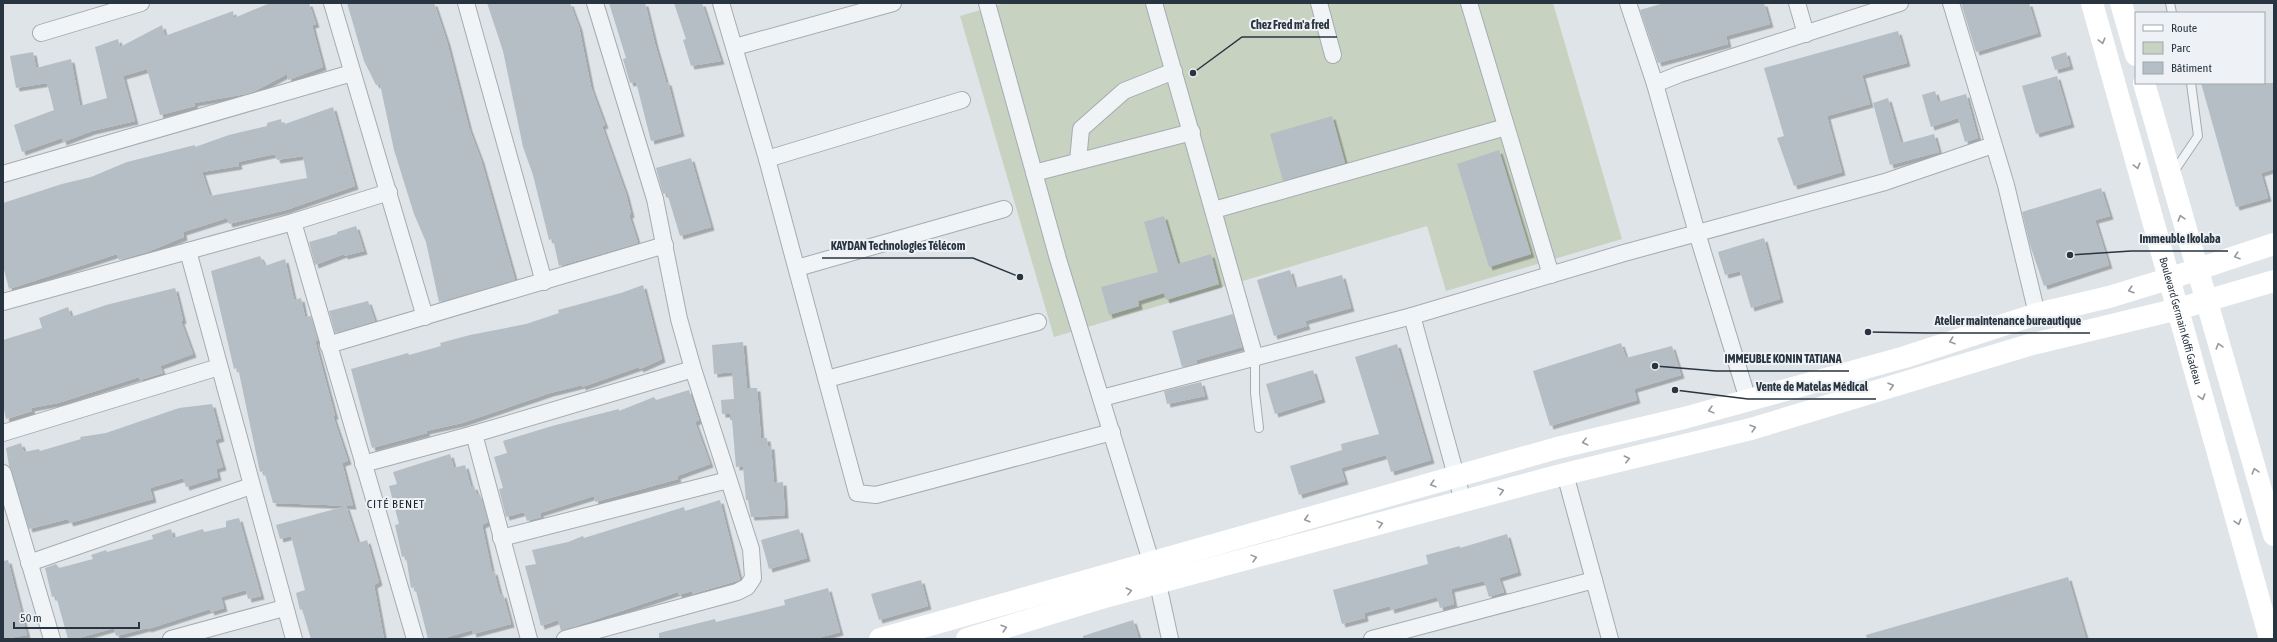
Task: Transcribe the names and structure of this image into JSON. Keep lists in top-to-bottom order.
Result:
{
  "streets": {
    "main road": ["Boulevard Germain Koffi Gadeau"]
  },
  "districts": ["CITÉ BENET"],
  "places": [
    "Chez Fred m'a fred",
    "Immeuble Ikolaba",
    "KAYDAN Technologies Télécom",
    "Atelier maintenance bureautique",
    "IMMEUBLE KONIN TATIANA",
    "Vente de Matelas Médical"
  ],
  "legend": ["Route", "Parc", "Bâtiment"],
  "scale_bar": "50 m"
}
